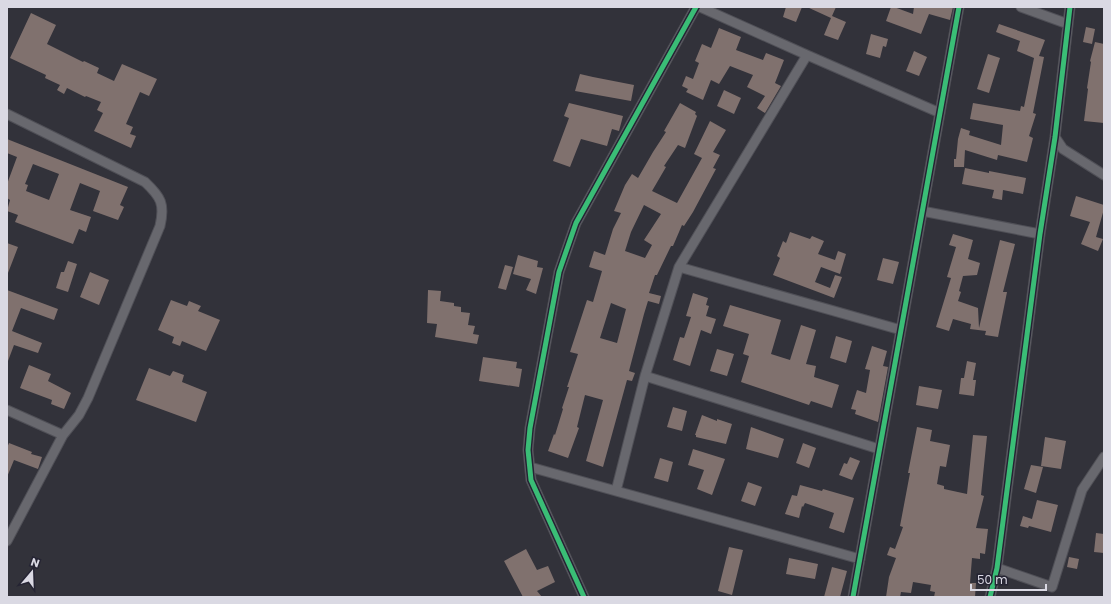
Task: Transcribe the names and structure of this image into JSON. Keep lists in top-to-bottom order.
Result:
{
  "scale_bar": "50 m",
  "north": "top"
}
